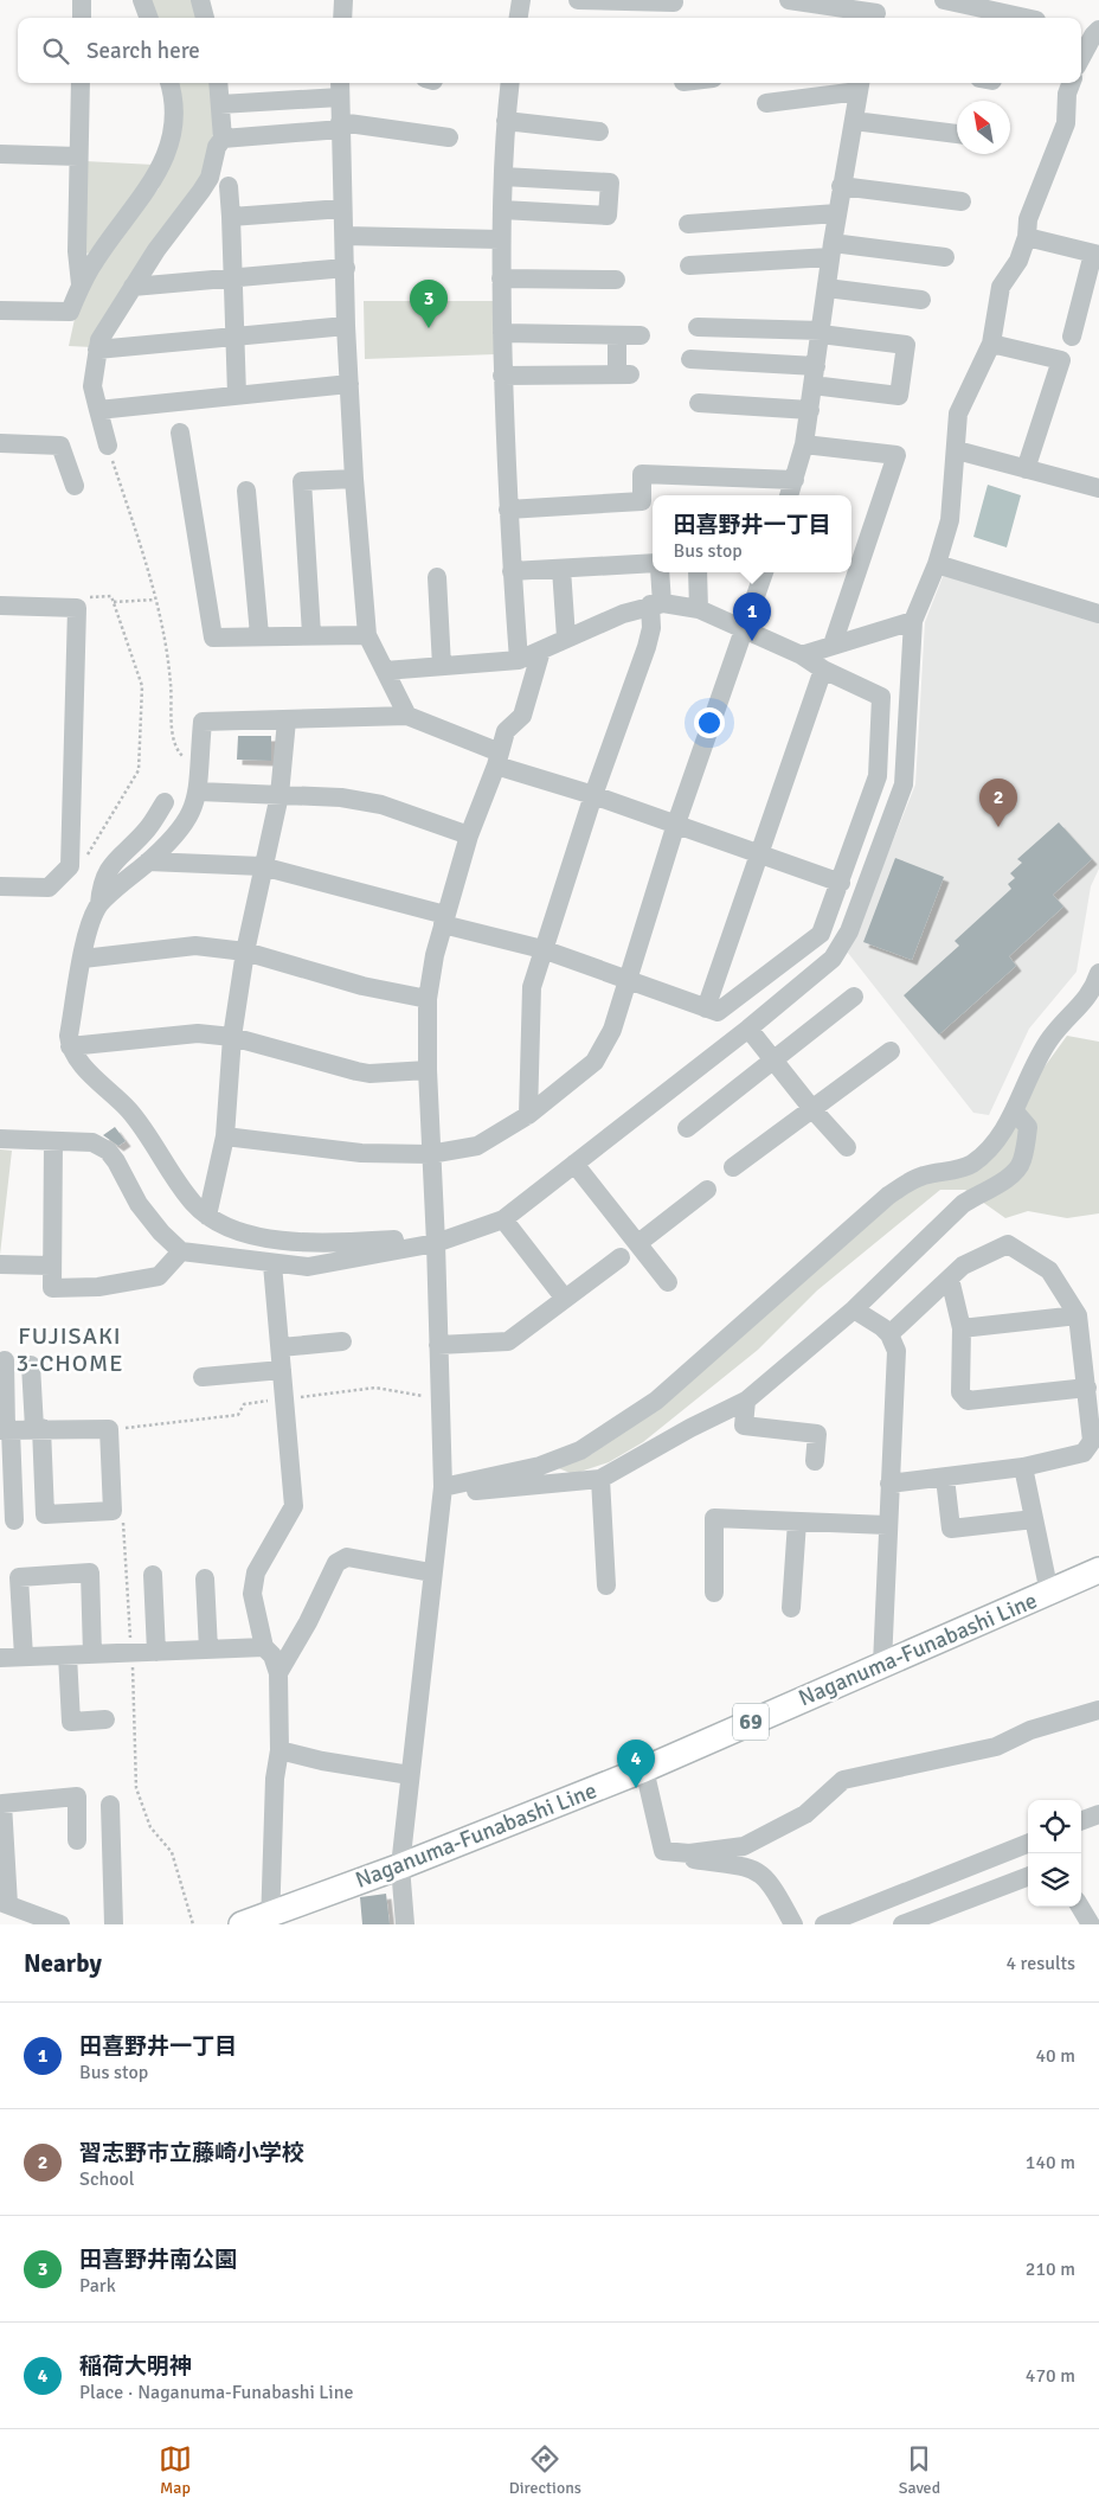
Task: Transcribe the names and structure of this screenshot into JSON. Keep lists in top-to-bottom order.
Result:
{
  "streets": {
    "main road": ["Naganuma-Funabashi Line", "69"]
  },
  "districts": ["FUJISAKI 3-CHOME"],
  "north": "top left",
  "page": {
    "search": "Search here",
    "pins": [
      "3",
      "1",
      "2",
      "4"
    ],
    "popup": ["田喜野井一丁目", "Bus stop"],
    "heading": ["Nearby", "4 results"],
    "list": [
      {
        "mark": "1",
        "name": "田喜野井一丁目",
        "note": "Bus stop",
        "value": "40 m"
      },
      {
        "mark": "2",
        "name": "習志野市立藤崎小学校",
        "note": "School",
        "value": "140 m"
      },
      {
        "mark": "3",
        "name": "田喜野井南公園",
        "note": "Park",
        "value": "210 m"
      },
      {
        "mark": "4",
        "name": "稲荷大明神",
        "note": "Place · Naganuma-Funabashi Line",
        "value": "470 m"
      }
    ],
    "nav": ["Map", "Directions", "Saved"]
  }
}
